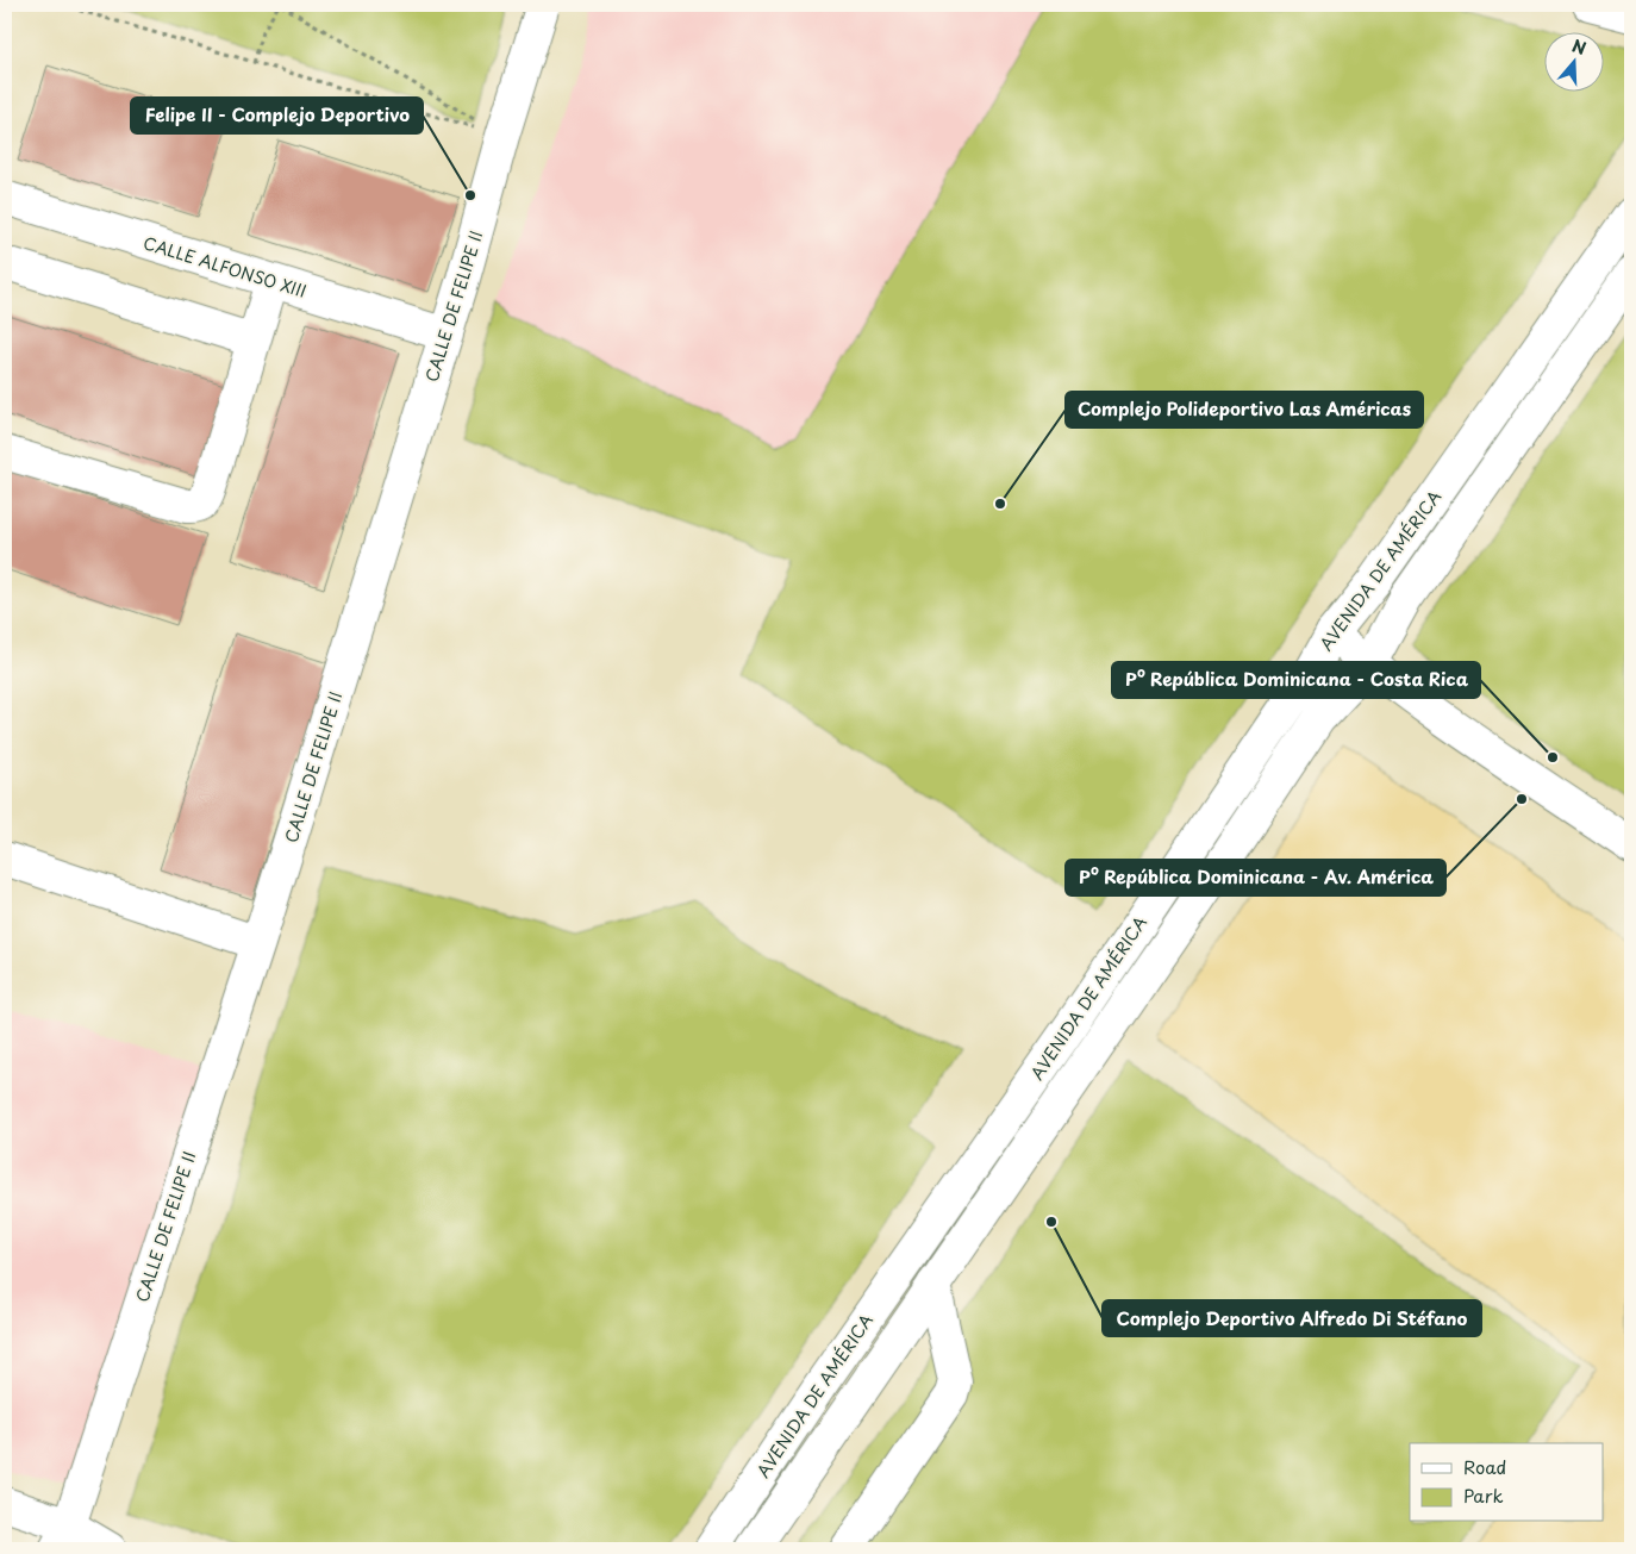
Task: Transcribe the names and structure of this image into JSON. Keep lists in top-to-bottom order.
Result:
{
  "streets": {
    "street": ["CALLE ALFONSO XIII", "CALLE DE FELIPE II", "AVENIDA DE AMÉRICA"]
  },
  "crossings": [
    ["CALLE ALFONSO XIII", "CALLE DE FELIPE II"]
  ],
  "places": [
    "Felipe II - Complejo Deportivo",
    "Complejo Polideportivo Las Américas",
    "Pº República Dominicana - Costa Rica",
    "Pº República Dominicana - Av. América",
    "Complejo Deportivo Alfredo Di Stéfano"
  ],
  "legend": ["Road", "Park"],
  "north": "top"
}
